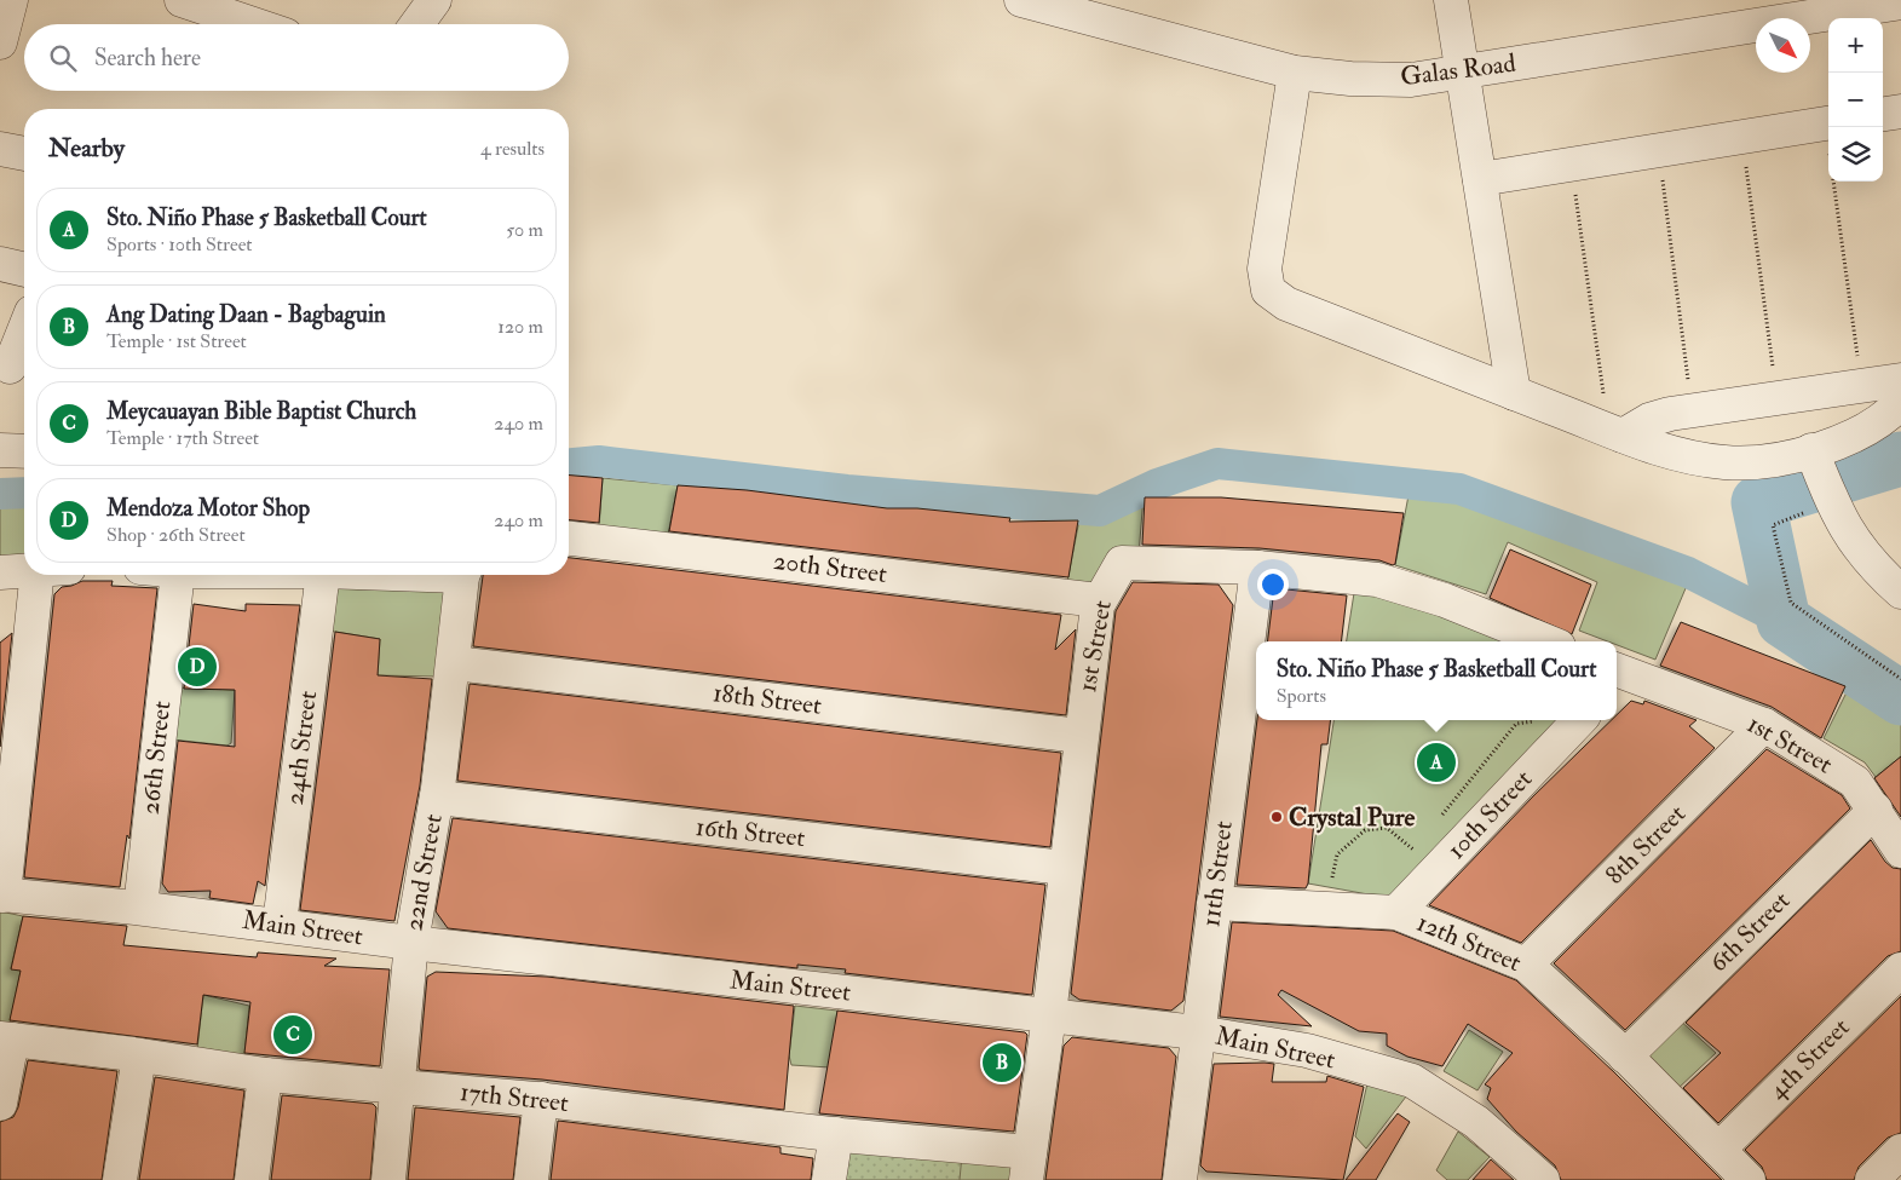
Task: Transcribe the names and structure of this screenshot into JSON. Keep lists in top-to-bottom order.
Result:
{
  "streets": {
    "street": [
      "Galas Road",
      "20th Street",
      "1st Street",
      "18th Street",
      "24th Street",
      "26th Street",
      "10th Street",
      "16th Street",
      "8th Street",
      "22nd Street",
      "11th Street",
      "Main Street",
      "6th Street",
      "12th Street",
      "4th Street",
      "17th Street"
    ]
  },
  "crossings": [
    ["20th Street", "1st Street"],
    ["1st Street", "18th Street"],
    ["1st Street", "16th Street"],
    ["1st Street", "8th Street"],
    ["1st Street", "11th Street"],
    ["1st Street", "Main Street"],
    ["1st Street", "6th Street"],
    ["1st Street", "17th Street"],
    ["18th Street", "22nd Street"],
    ["24th Street", "Main Street"],
    ["26th Street", "Main Street"],
    ["10th Street", "12th Street"],
    ["16th Street", "22nd Street"],
    ["8th Street", "12th Street"],
    ["22nd Street", "Main Street"],
    ["22nd Street", "17th Street"],
    ["11th Street", "Main Street"],
    ["11th Street", "12th Street"],
    ["6th Street", "12th Street"],
    ["12th Street", "4th Street"]
  ],
  "places": ["Crystal Pure"],
  "north": "bottom right",
  "page": {
    "map_buttons": ["+", "−"],
    "search": "Search here",
    "heading": ["Nearby", "4 results"],
    "list": [
      {
        "mark": "A",
        "name": "Sto. Niño Phase 5 Basketball Court",
        "note": "Sports · 10th Street",
        "value": "50 m"
      },
      {
        "mark": "B",
        "name": "Ang Dating Daan - Bagbaguin",
        "note": "Temple · 1st Street",
        "value": "120 m"
      },
      {
        "mark": "C",
        "name": "Meycauayan Bible Baptist Church",
        "note": "Temple · 17th Street",
        "value": "240 m"
      },
      {
        "mark": "D",
        "name": "Mendoza Motor Shop",
        "note": "Shop · 26th Street",
        "value": "240 m"
      }
    ],
    "popup": ["Sto. Niño Phase 5 Basketball Court", "Sports"],
    "pins": [
      "D",
      "A",
      "C",
      "B"
    ]
  }
}
